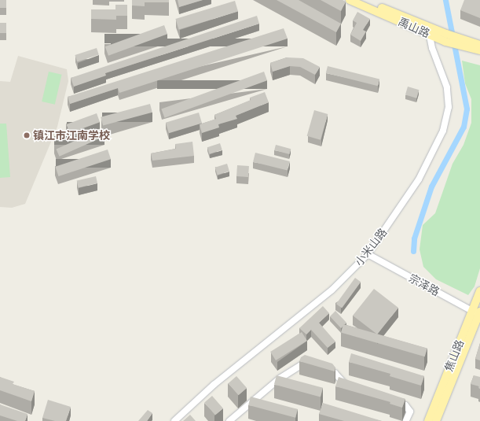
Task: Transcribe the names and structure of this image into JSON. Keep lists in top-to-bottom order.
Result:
{
  "streets": {
    "main road": ["禹山路", "焦山路"],
    "street": ["小米山路", "宗泽路"]
  },
  "crossings": [
    ["禹山路", "小米山路"],
    ["小米山路", "宗泽路"],
    ["宗泽路", "焦山路"]
  ],
  "places": ["镇江市江南学校"]
}
